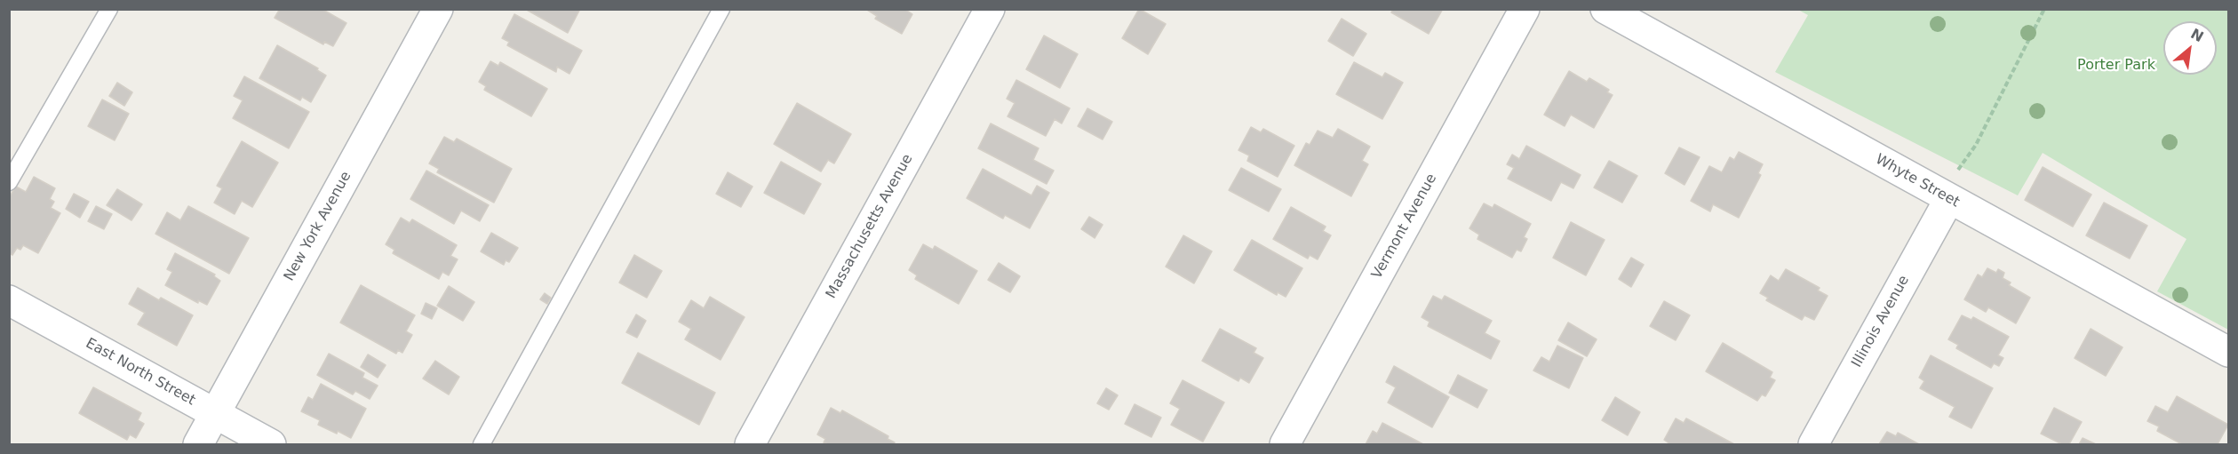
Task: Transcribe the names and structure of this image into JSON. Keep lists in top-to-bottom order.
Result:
{
  "streets": {
    "street": [
      "Whyte Street",
      "New York Avenue",
      "Massachusetts Avenue",
      "Vermont Avenue",
      "Illinois Avenue",
      "East North Street"
    ]
  },
  "crossings": [
    ["Whyte Street", "Illinois Avenue"],
    ["New York Avenue", "East North Street"]
  ],
  "parks": ["Porter Park"],
  "north": "top right"
}
